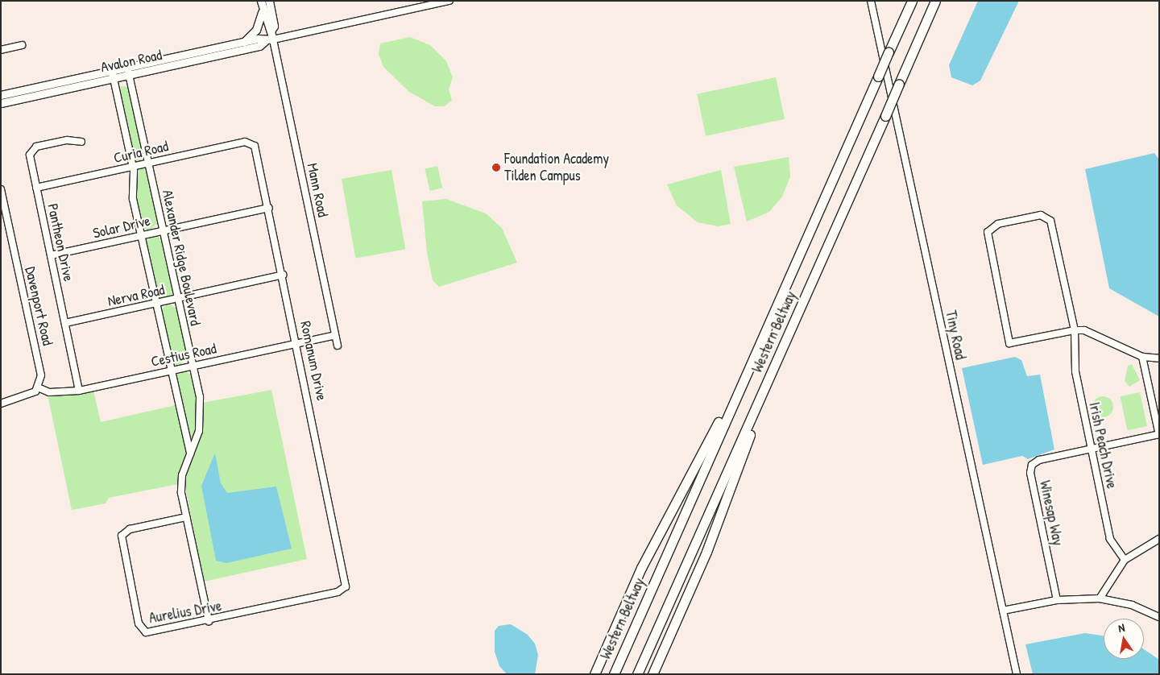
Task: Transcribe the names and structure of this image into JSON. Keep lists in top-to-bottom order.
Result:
{
  "streets": {
    "highway": ["Western Beltway"],
    "main road": ["Avalon Road"],
    "street": [
      "Curia Road",
      "Mann Road",
      "Solar Drive",
      "Pantheon Drive",
      "Alexander Ridge Boulevard",
      "Nerva Road",
      "Davenport Road",
      "Tiny Road",
      "Cestius Road",
      "Romanum Drive",
      "Irish Peach Drive",
      "Winesap Way",
      "Aurelius Drive"
    ]
  },
  "crossings": [
    ["Avalon Road", "Mann Road"],
    ["Avalon Road", "Alexander Ridge Boulevard"],
    ["Curia Road", "Pantheon Drive"],
    ["Curia Road", "Alexander Ridge Boulevard"],
    ["Curia Road", "Romanum Drive"],
    ["Mann Road", "Cestius Road"],
    ["Solar Drive", "Pantheon Drive"],
    ["Solar Drive", "Alexander Ridge Boulevard"],
    ["Solar Drive", "Romanum Drive"],
    ["Pantheon Drive", "Nerva Road"],
    ["Pantheon Drive", "Cestius Road"],
    ["Alexander Ridge Boulevard", "Nerva Road"],
    ["Alexander Ridge Boulevard", "Cestius Road"],
    ["Alexander Ridge Boulevard", "Aurelius Drive"],
    ["Nerva Road", "Romanum Drive"],
    ["Davenport Road", "Cestius Road"],
    ["Cestius Road", "Romanum Drive"],
    ["Romanum Drive", "Aurelius Drive"],
    ["Irish Peach Drive", "Winesap Way"]
  ],
  "places": ["Foundation Academy Tilden Campus"],
  "north": "top"
}
